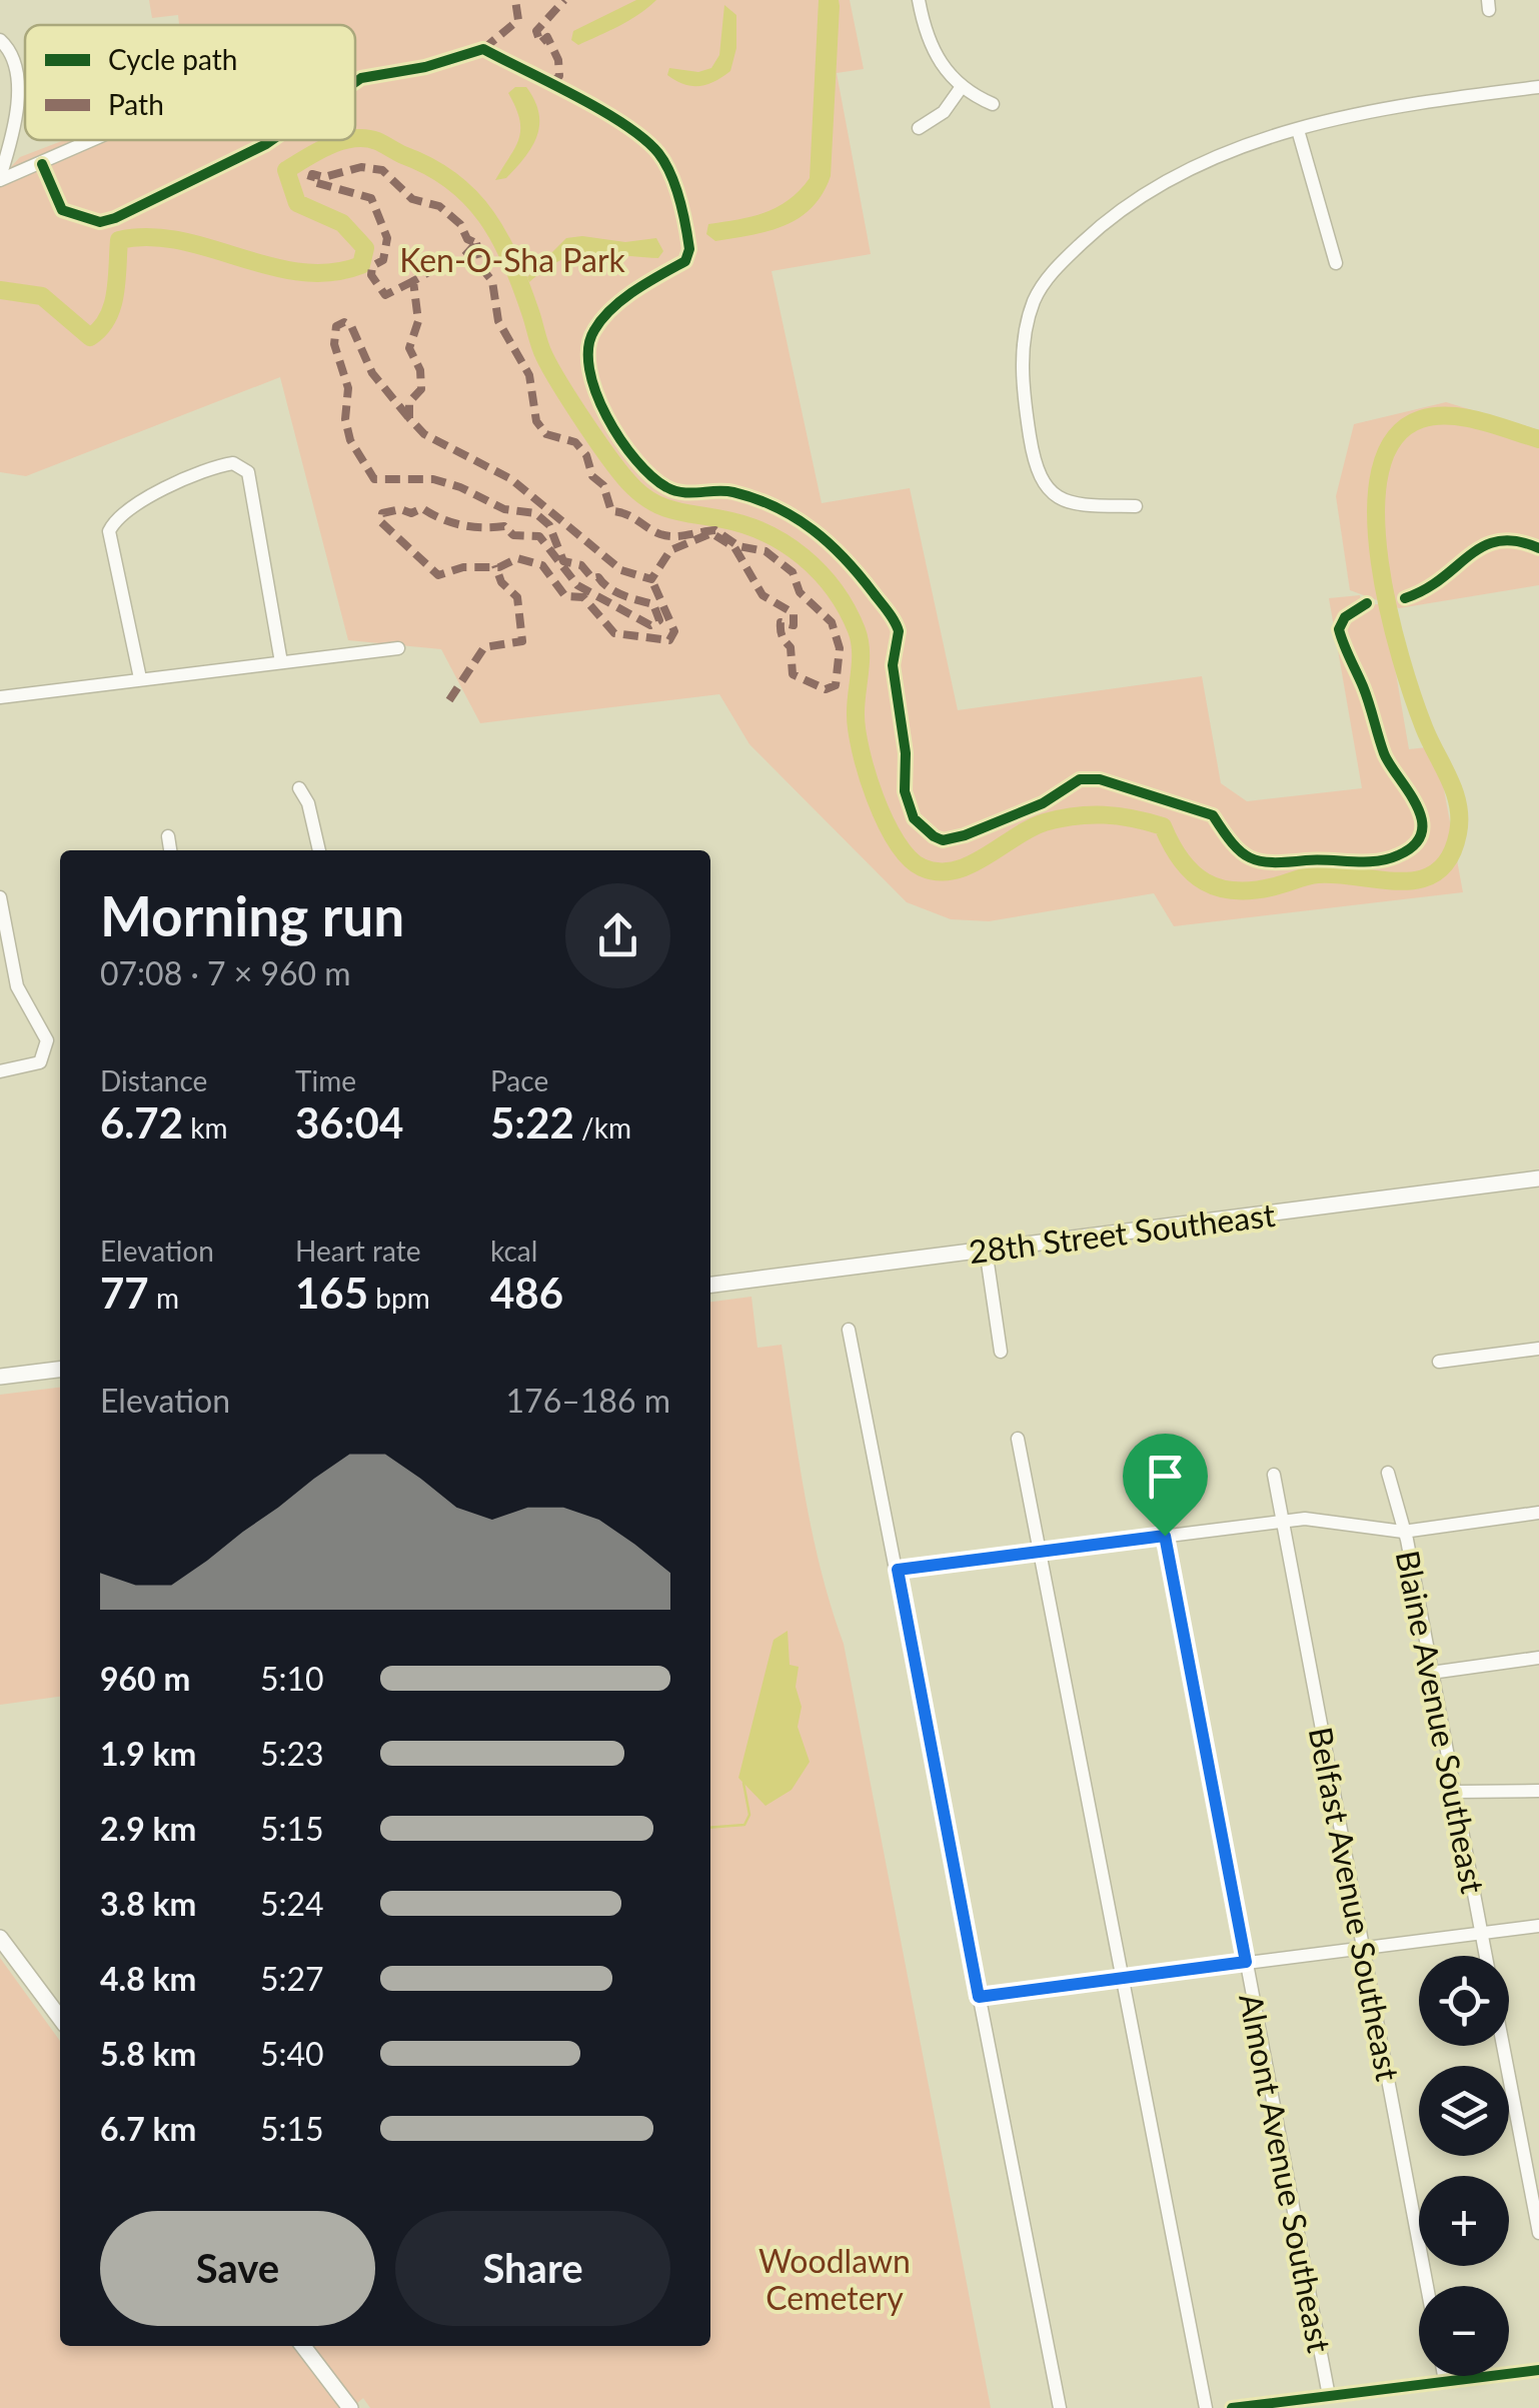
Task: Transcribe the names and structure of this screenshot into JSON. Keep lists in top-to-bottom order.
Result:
{
  "streets": {
    "main road": ["28th Street Southeast"],
    "street": ["Blaine Avenue Southeast", "Belfast Avenue Southeast", "Almont Avenue Southeast"]
  },
  "parks": ["Ken-O-Sha Park", "Woodlawn Cemetery"],
  "legend": ["Cycle path", "Path"],
  "page": {
    "heading": ["Morning run", "07:08 · 7 × 960 m"],
    "stats": [
      ["Distance", "6.72 km"],
      ["Time", "36:04"],
      ["Pace", "5:22 /km"],
      ["Elevation", "77 m"],
      ["Heart rate", "165 bpm"],
      ["kcal", "486"]
    ],
    "chart": ["Elevation", "176–186 m"],
    "list": [
      {
        "name": "960 m",
        "note": "5:10"
      },
      {
        "name": "1.9 km",
        "note": "5:23"
      },
      {
        "name": "2.9 km",
        "note": "5:15"
      },
      {
        "name": "3.8 km",
        "note": "5:24"
      },
      {
        "name": "4.8 km",
        "note": "5:27"
      },
      {
        "name": "5.8 km",
        "note": "5:40"
      },
      {
        "name": "6.7 km",
        "note": "5:15"
      }
    ],
    "map_buttons": ["+", "−"],
    "buttons": ["Save", "Share"]
  }
}
